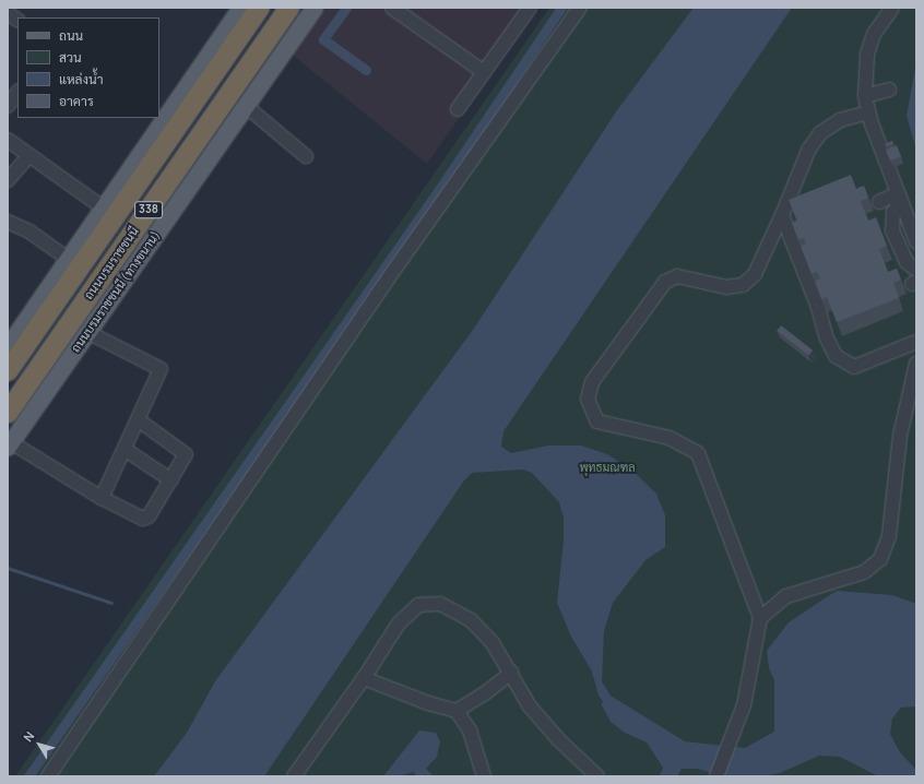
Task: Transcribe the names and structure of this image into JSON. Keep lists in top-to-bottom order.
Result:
{
  "streets": {
    "highway": ["338", "ถนนบรมราชชนนี"],
    "main road": ["ถนนบรมราชชนนี (ทางขนาน)"]
  },
  "parks": ["พุทธมณฑล"],
  "legend": [
    "ถนน",
    "สวน",
    "แหล่งน้ำ",
    "อาคาร"
  ],
  "north": "top left"
}
